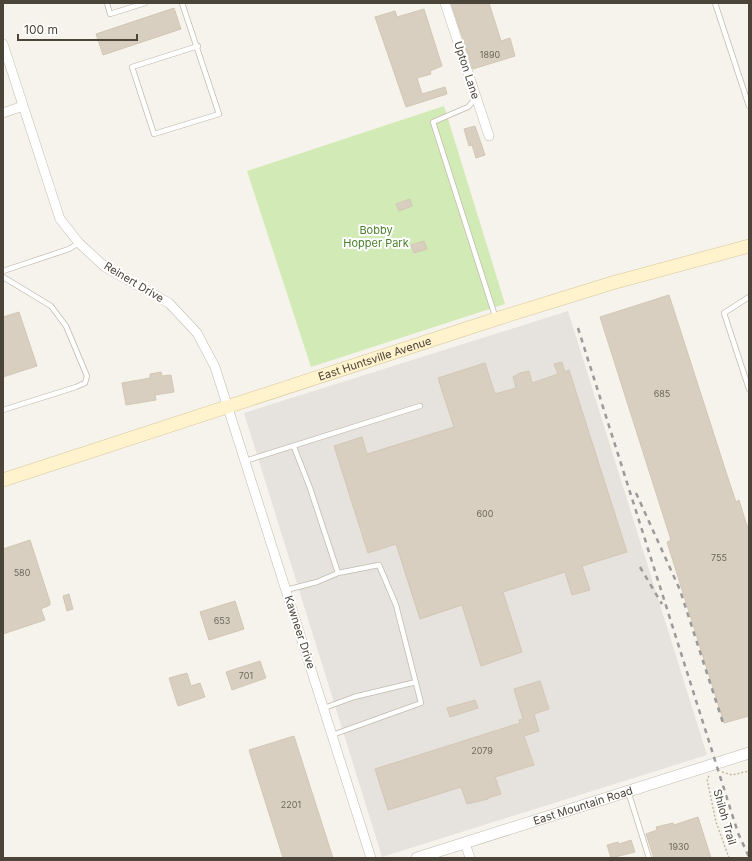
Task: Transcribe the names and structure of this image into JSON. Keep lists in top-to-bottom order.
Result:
{
  "streets": {
    "main road": ["East Huntsville Avenue"],
    "street": [
      "Upton Lane",
      "Reinert Drive",
      "Kawneer Drive",
      "East Mountain Road"
    ],
    "path": ["Shiloh Trail"]
  },
  "crossings": [
    ["Reinert Drive", "East Huntsville Avenue"],
    ["Reinert Drive", "Kawneer Drive"],
    ["East Huntsville Avenue", "Kawneer Drive"]
  ],
  "parks": ["Bobby Hopper Park"],
  "house_numbers": [
    "1890",
    "685",
    "600",
    "755",
    "580",
    "653",
    "701",
    "2079",
    "2201",
    "1930"
  ],
  "scale_bar": "100 m"
}
